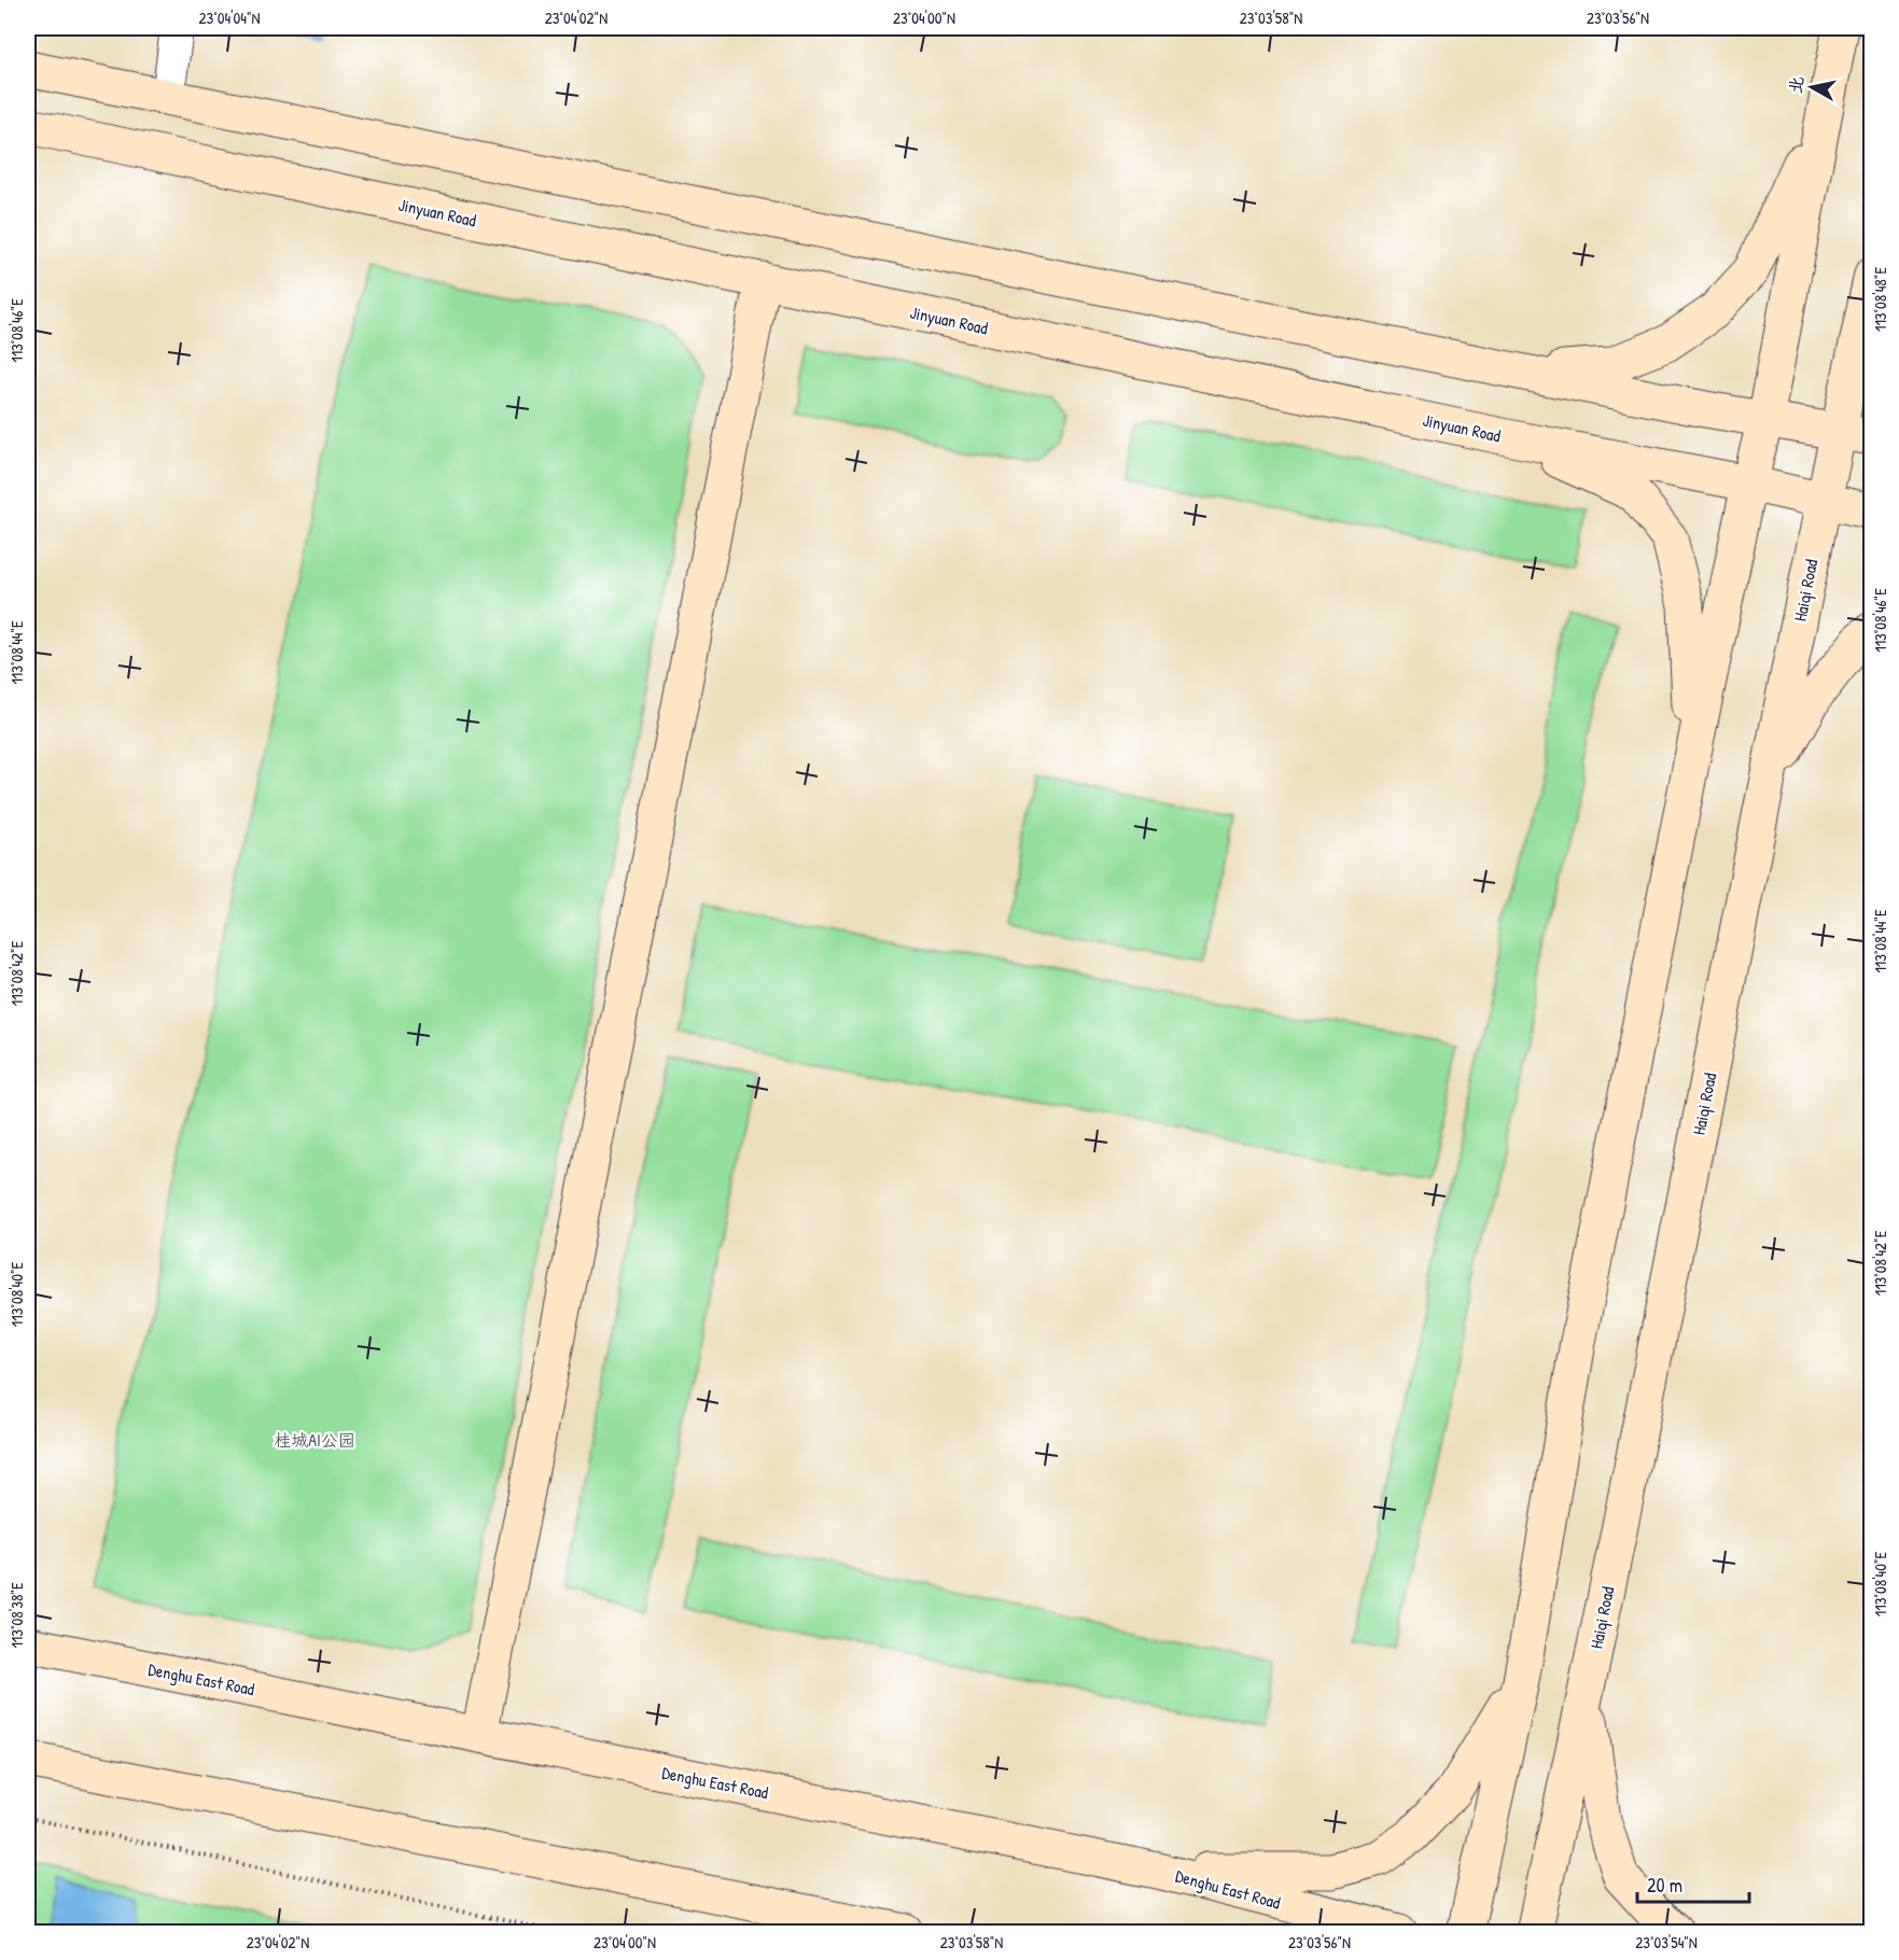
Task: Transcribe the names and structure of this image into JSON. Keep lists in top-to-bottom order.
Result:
{
  "streets": {
    "main road": ["Jinyuan Road", "Haiqi Road", "Denghu East Road"]
  },
  "crossings": [
    ["Jinyuan Road", "Haiqi Road"]
  ],
  "parks": ["桂城AI公园"],
  "scale_bar": "20 m",
  "north": "left",
  "coordinates": [
    "23°04'04\"N",
    "23°04'02\"N",
    "23°04'00\"N",
    "23°03'58\"N",
    "23°03'56\"N",
    "113°08'48\"E",
    "113°08'46\"E",
    "113°08'44\"E",
    "113°08'42\"E",
    "113°08'40\"E",
    "113°08'38\"E",
    "23°03'54\"N"
  ]
}
